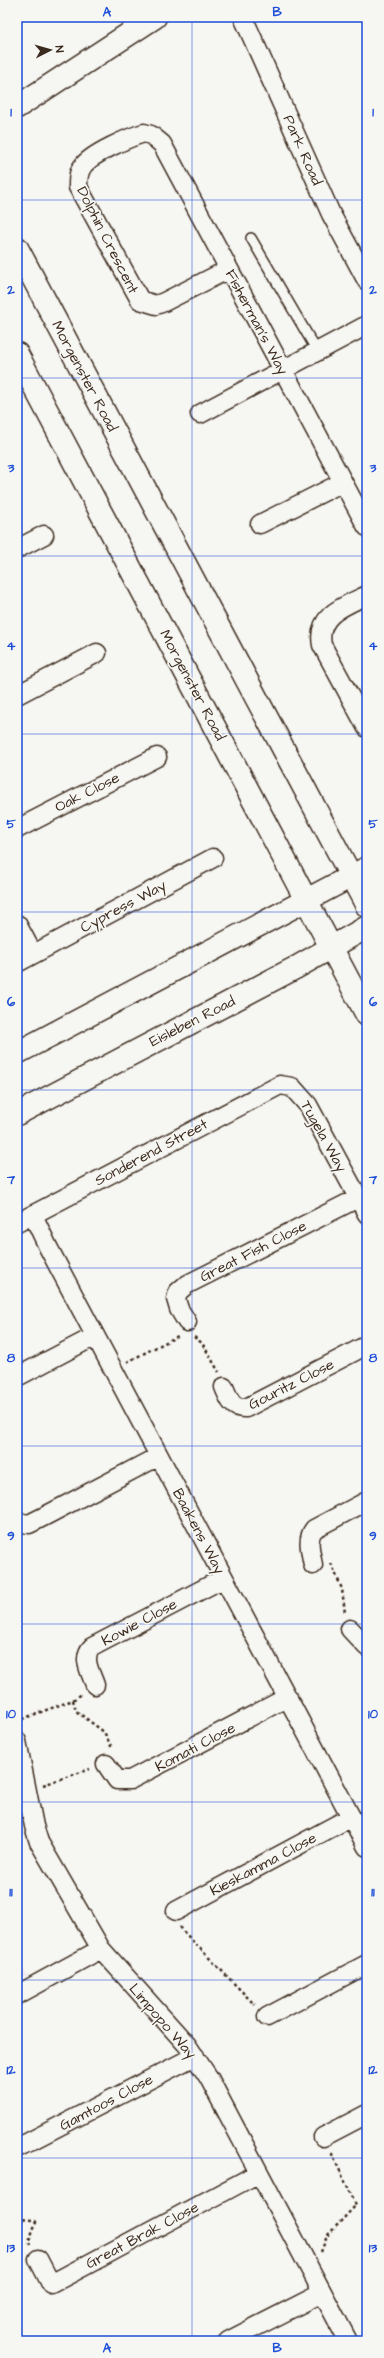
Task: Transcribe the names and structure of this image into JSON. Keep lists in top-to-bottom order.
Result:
{
  "streets": {
    "main road": ["Morgenster Road", "Eisleben Road"],
    "street": [
      "Park Road",
      "Dolphin Crescent",
      "Fisherman's Way",
      "Oak Close",
      "Cypress Way",
      "Tugela Way",
      "Sonderend Street",
      "Great Fish Close",
      "Gouritz Close",
      "Baakens Way",
      "Kowie Close",
      "Komati Close",
      "Kieskamma Close",
      "Limpopo Way",
      "Gamtoos Close",
      "Great Brak Close"
    ]
  },
  "crossings": [
    ["Dolphin Crescent", "Fisherman's Way"],
    ["Morgenster Road", "Eisleben Road"],
    ["Tugela Way", "Sonderend Street"],
    ["Tugela Way", "Great Fish Close"],
    ["Sonderend Street", "Baakens Way"],
    ["Baakens Way", "Kowie Close"],
    ["Baakens Way", "Komati Close"],
    ["Baakens Way", "Kieskamma Close"],
    ["Limpopo Way", "Gamtoos Close"],
    ["Limpopo Way", "Great Brak Close"]
  ],
  "north": "right",
  "grid": {
    "columns": ["A", "B"],
    "rows": [
      "1",
      "2",
      "3",
      "4",
      "5",
      "6",
      "7",
      "8",
      "9",
      "10",
      "11",
      "12",
      "13"
    ]
  }
}
